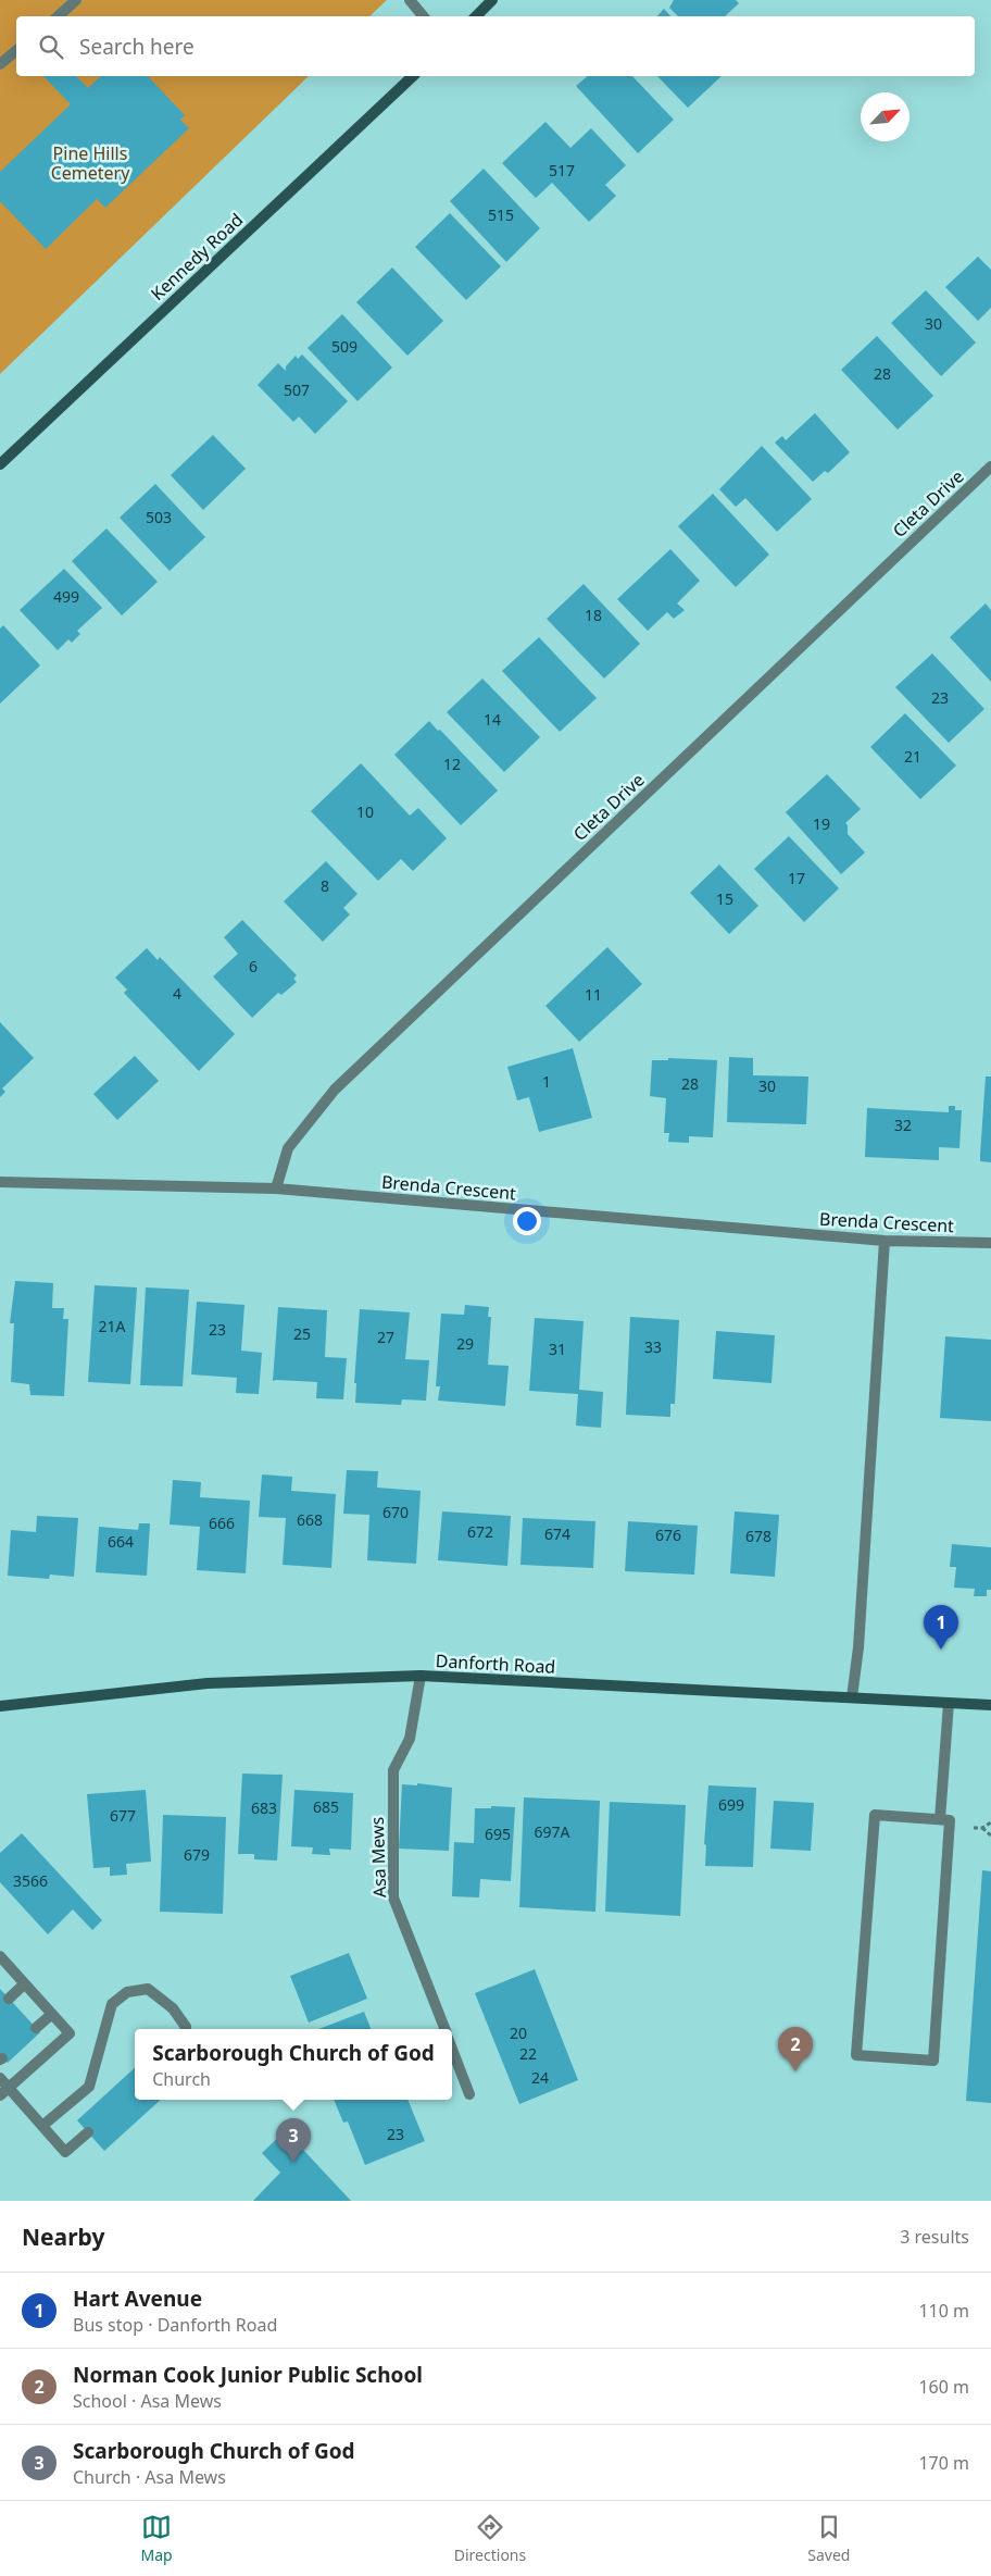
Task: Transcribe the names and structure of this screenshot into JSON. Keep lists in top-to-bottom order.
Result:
{
  "streets": {
    "main road": ["Kennedy Road", "Danforth Road"],
    "street": ["Cleta Drive", "Brenda Crescent", "Asa Mews"]
  },
  "crossings": [
    ["Cleta Drive", "Brenda Crescent"],
    ["Danforth Road", "Asa Mews"]
  ],
  "parks": ["Pine Hills Cemetery"],
  "house_numbers": [
    "517",
    "515",
    "30",
    "509",
    "28",
    "507",
    "503",
    "499",
    "18",
    "23",
    "14",
    "21",
    "12",
    "10",
    "19",
    "17",
    "8",
    "15",
    "6",
    "4",
    "11",
    "1",
    "28",
    "30",
    "32",
    "21A",
    "23",
    "25",
    "27",
    "29",
    "33",
    "31",
    "670",
    "668",
    "666",
    "672",
    "674",
    "676",
    "678",
    "664",
    "699",
    "685",
    "683",
    "677",
    "697A",
    "695",
    "679",
    "3566",
    "20",
    "22",
    "24",
    "23"
  ],
  "north": "top right",
  "page": {
    "search": "Search here",
    "pins": ["1", "2", "3"],
    "popup": ["Scarborough Church of God", "Church"],
    "heading": ["Nearby", "3 results"],
    "list": [
      {
        "mark": "1",
        "name": "Hart Avenue",
        "note": "Bus stop · Danforth Road",
        "value": "110 m"
      },
      {
        "mark": "2",
        "name": "Norman Cook Junior Public School",
        "note": "School · Asa Mews",
        "value": "160 m"
      },
      {
        "mark": "3",
        "name": "Scarborough Church of God",
        "note": "Church · Asa Mews",
        "value": "170 m"
      }
    ],
    "nav": ["Map", "Directions", "Saved"]
  }
}
